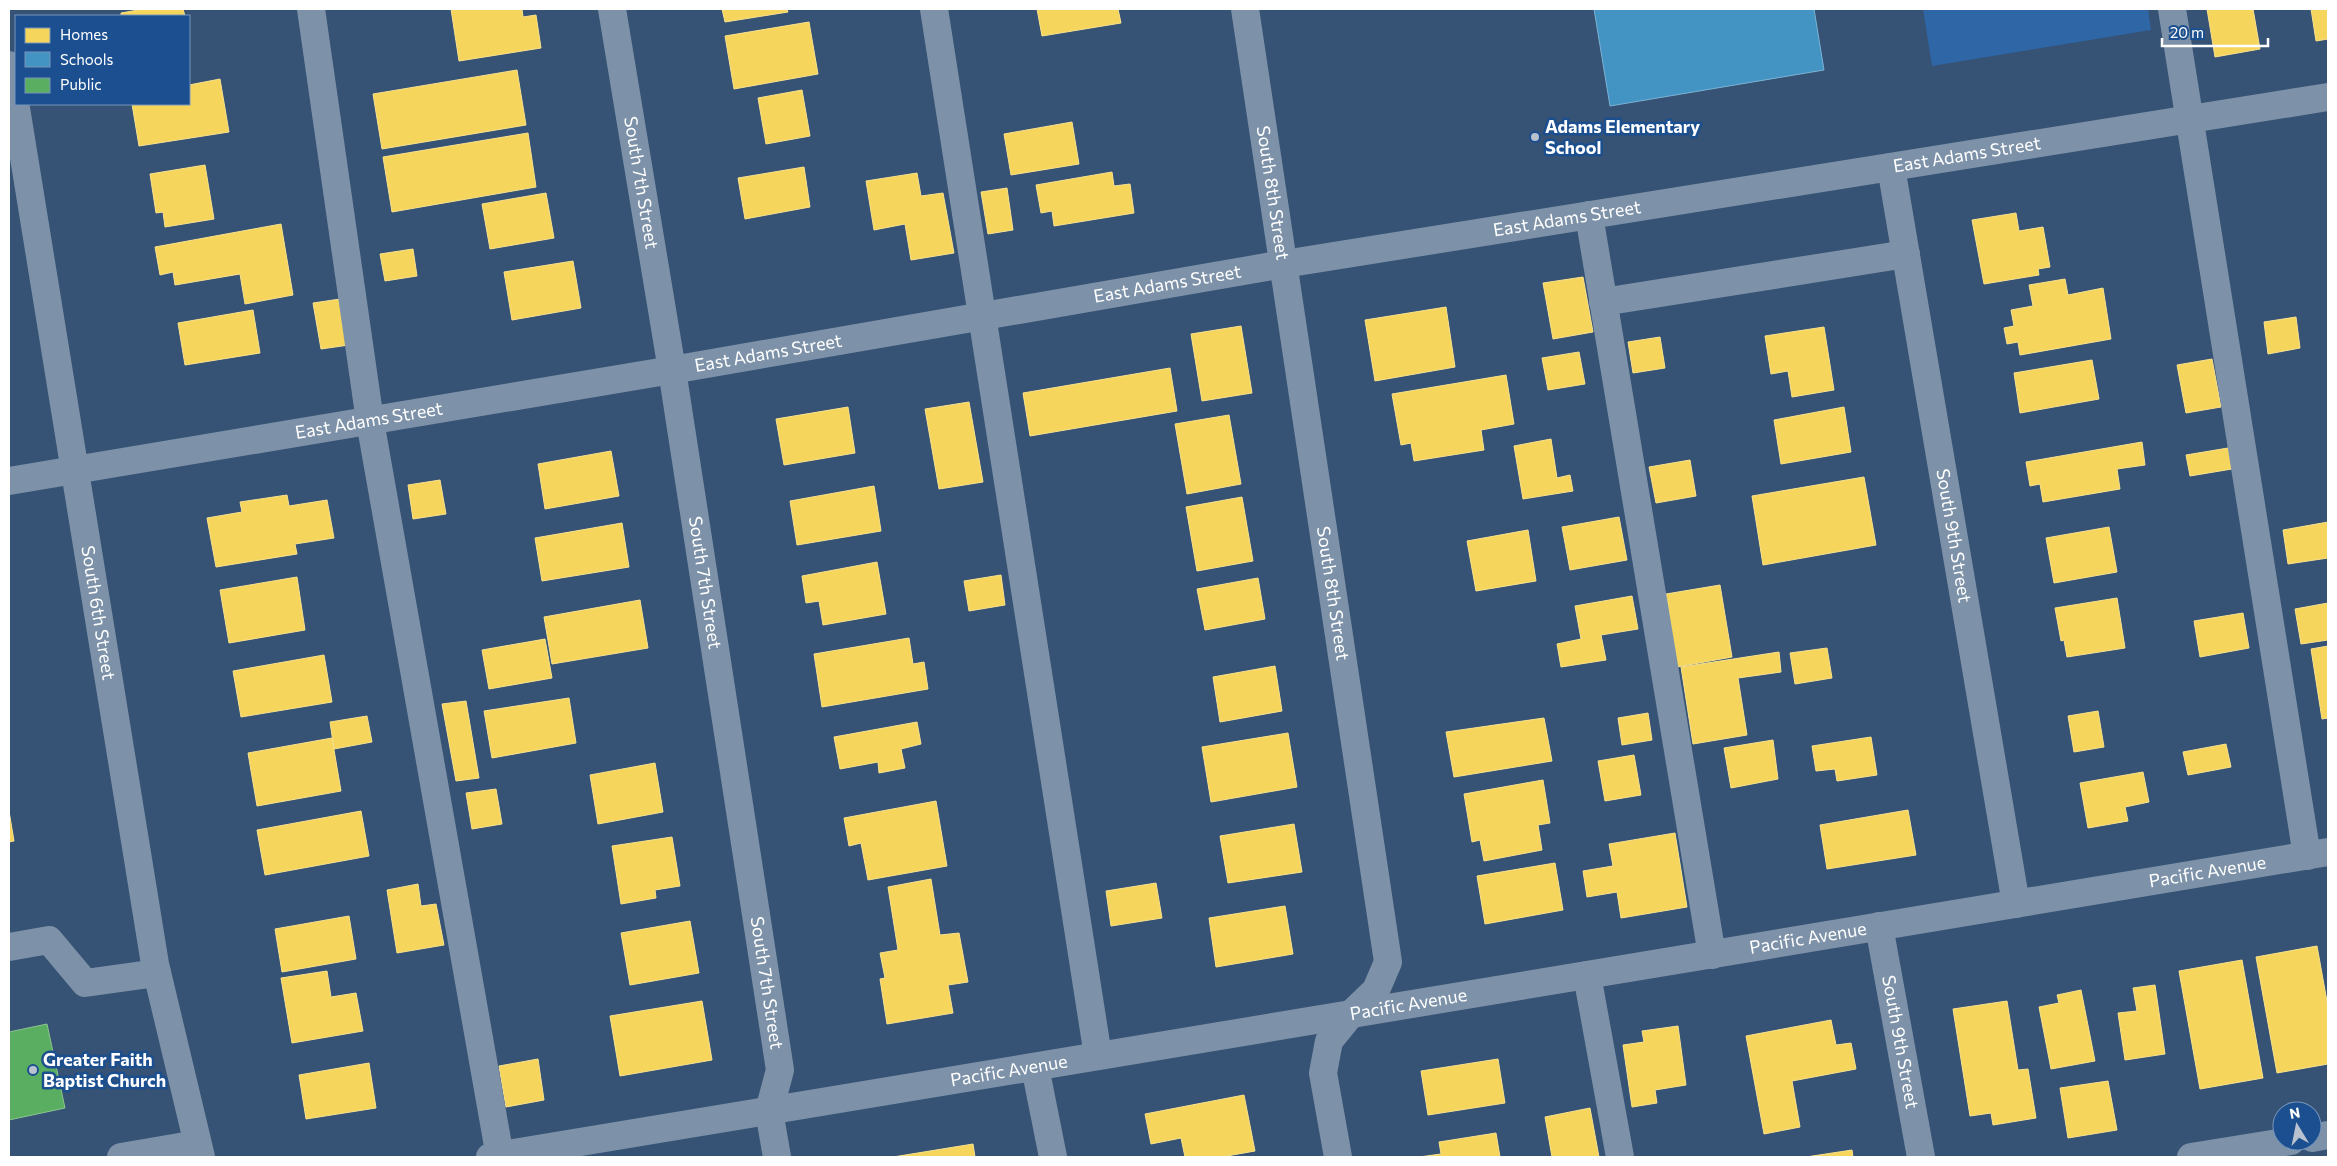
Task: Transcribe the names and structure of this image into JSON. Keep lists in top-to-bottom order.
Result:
{
  "streets": {
    "street": [
      "East Adams Street",
      "South 7th Street",
      "South 8th Street",
      "South 9th Street",
      "South 6th Street",
      "Pacific Avenue"
    ]
  },
  "crossings": [
    ["East Adams Street", "South 7th Street"],
    ["East Adams Street", "South 8th Street"],
    ["East Adams Street", "South 9th Street"],
    ["East Adams Street", "South 6th Street"],
    ["South 7th Street", "Pacific Avenue"],
    ["South 8th Street", "Pacific Avenue"],
    ["South 9th Street", "Pacific Avenue"]
  ],
  "places": ["Adams Elementary School", "Greater Faith Baptist Church"],
  "legend": ["Homes", "Schools", "Public"],
  "scale_bar": "20 m",
  "north": "top"
}
